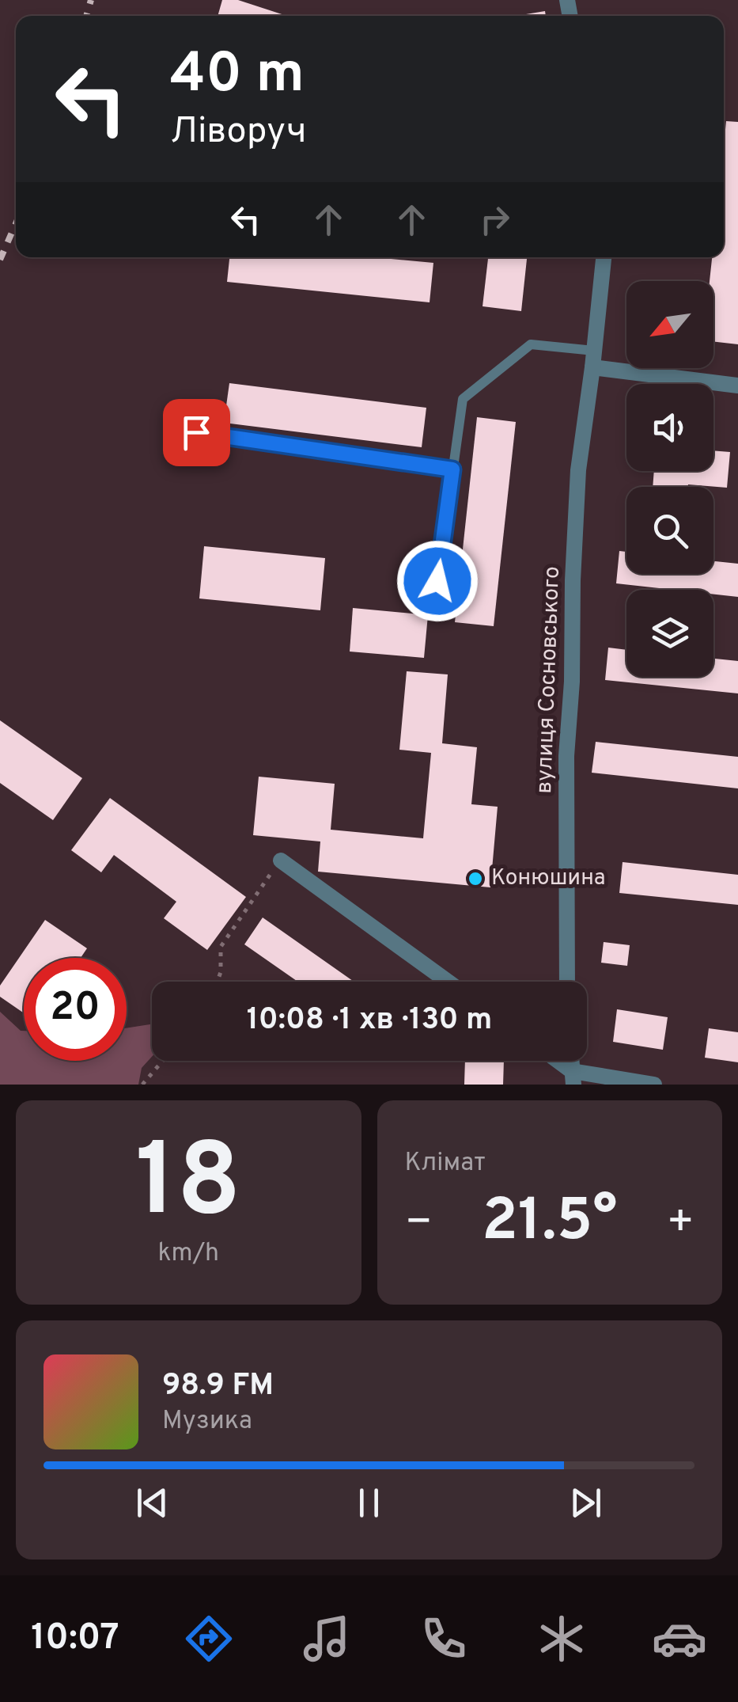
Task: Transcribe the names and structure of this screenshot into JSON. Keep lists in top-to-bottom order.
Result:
{
  "streets": {
    "street": ["вулиця Сосновського"]
  },
  "places": ["Конюшина"],
  "north": "bottom left",
  "page": {
    "turn": ["40 m", "Ліворуч"],
    "limit": "20",
    "trip": "10:08 · 1 хв · 130 m",
    "tile": [
      ["18", "km/h"],
      "Клімат"
    ],
    "heat": ["−", "21.5°", "+"],
    "song": ["98.9 FM", "Музика"],
    "tabs": "10:07"
  }
}
